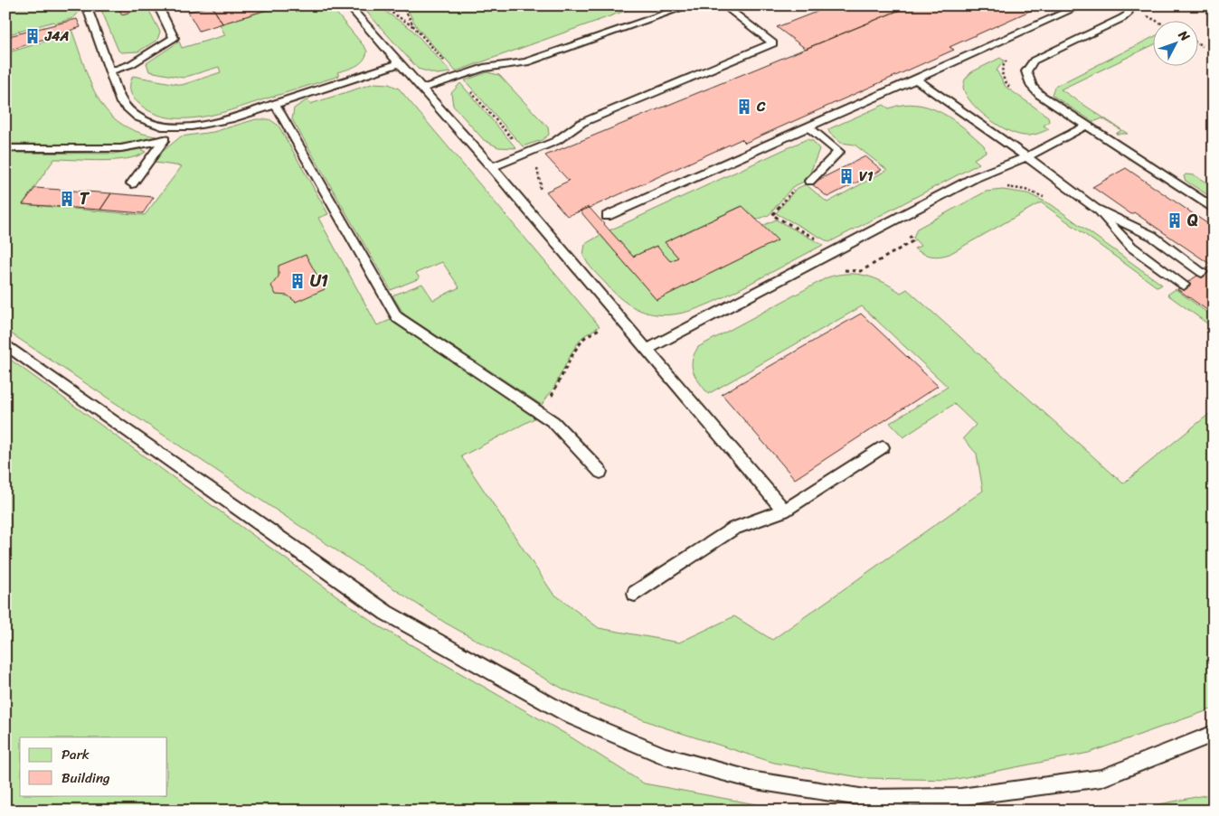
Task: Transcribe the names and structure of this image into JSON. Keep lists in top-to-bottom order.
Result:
{
  "places": {
    "building": [
      "J4A",
      "C",
      "V1",
      "T",
      "Q",
      "U1"
    ]
  },
  "legend": ["Park", "Building"],
  "north": "top right"
}
